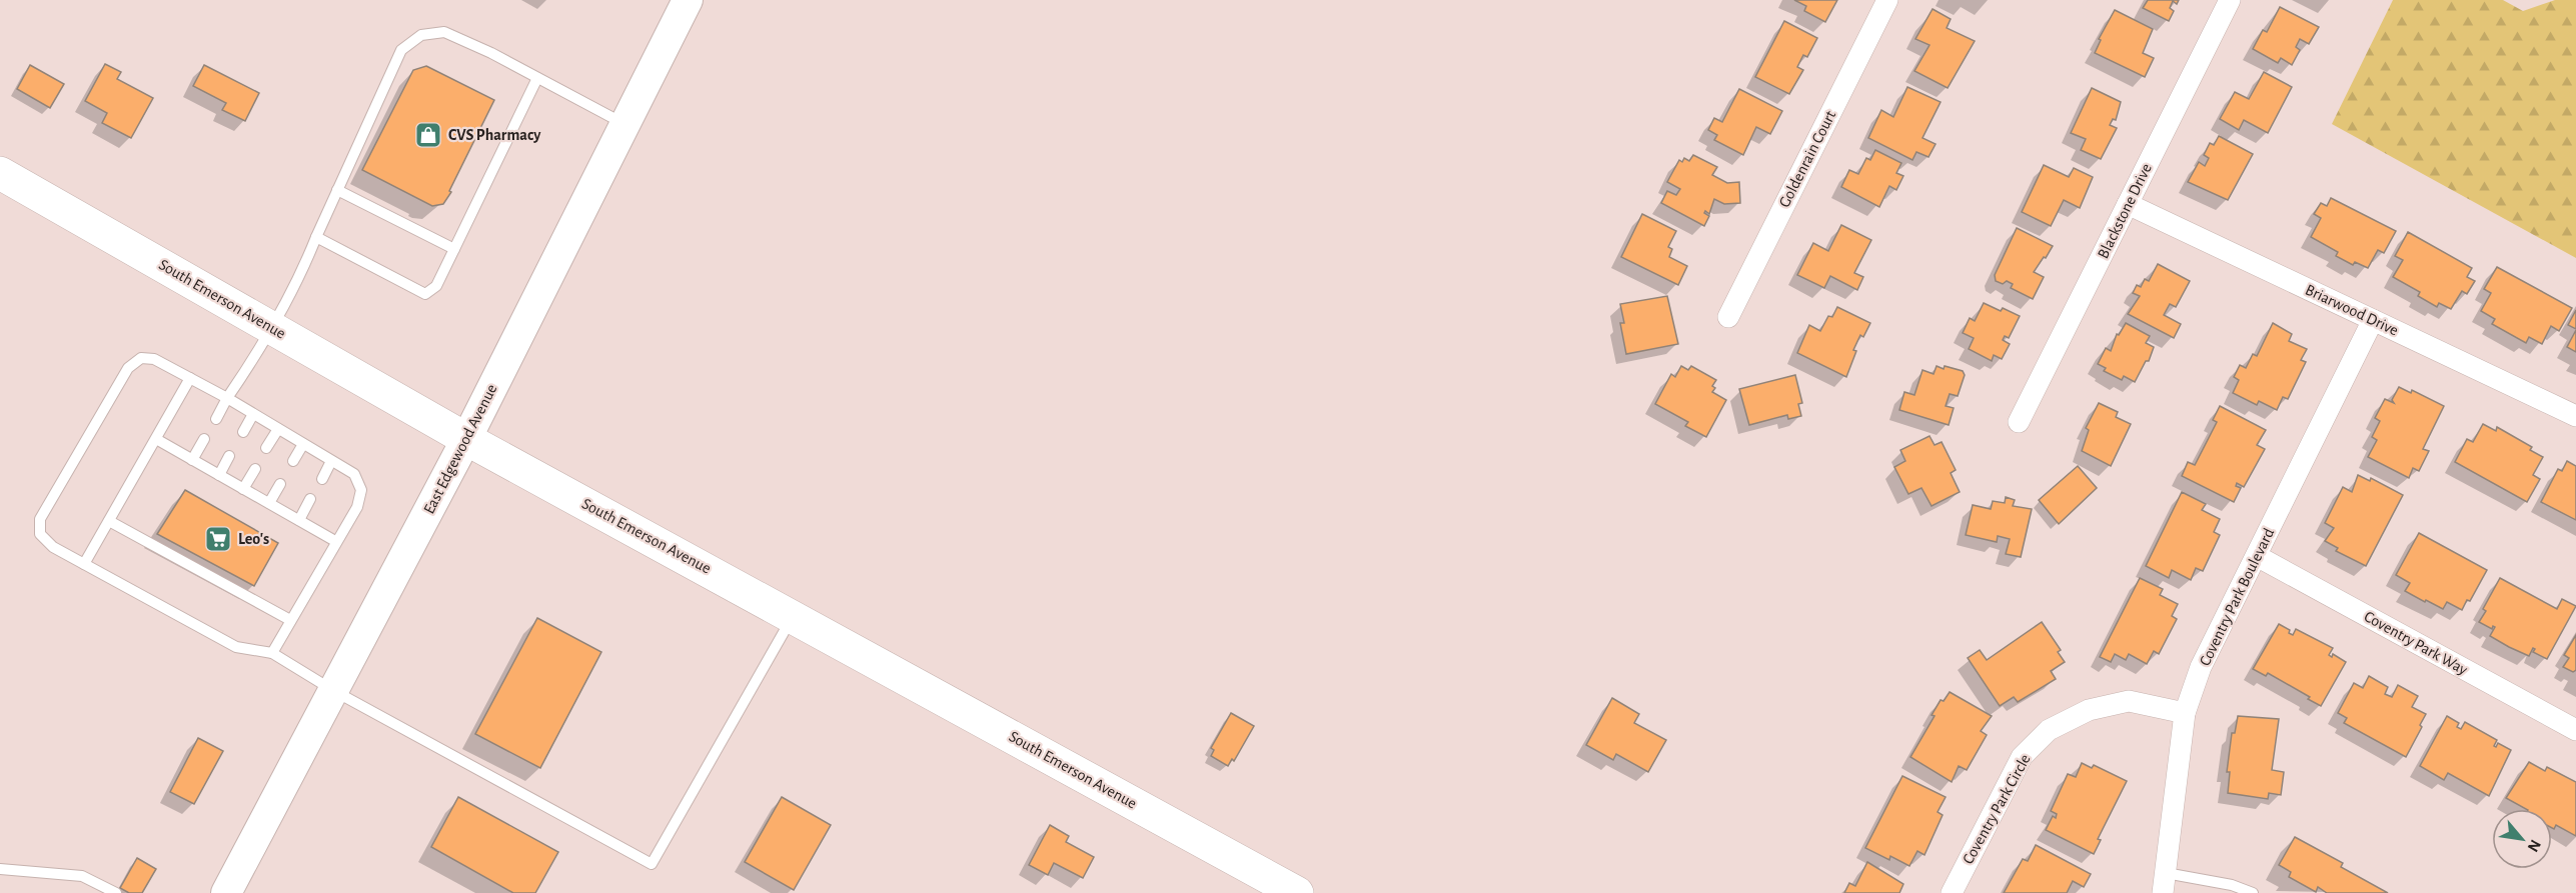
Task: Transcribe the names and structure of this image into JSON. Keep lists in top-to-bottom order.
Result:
{
  "streets": {
    "main road": ["South Emerson Avenue", "East Edgewood Avenue"],
    "street": [
      "Goldenrain Court",
      "Blackstone Drive",
      "Briarwood Drive",
      "Coventry Park Boulevard",
      "Coventry Park Way",
      "Coventry Park Circle"
    ]
  },
  "crossings": [
    ["Blackstone Drive", "Briarwood Drive"],
    ["South Emerson Avenue", "East Edgewood Avenue"],
    ["Briarwood Drive", "Coventry Park Boulevard"],
    ["Coventry Park Boulevard", "Coventry Park Way"],
    ["Coventry Park Boulevard", "Coventry Park Circle"]
  ],
  "places": {
    "shop": ["CVS Pharmacy"],
    "supermarket": ["Leo's"]
  },
  "north": "bottom right"
}
